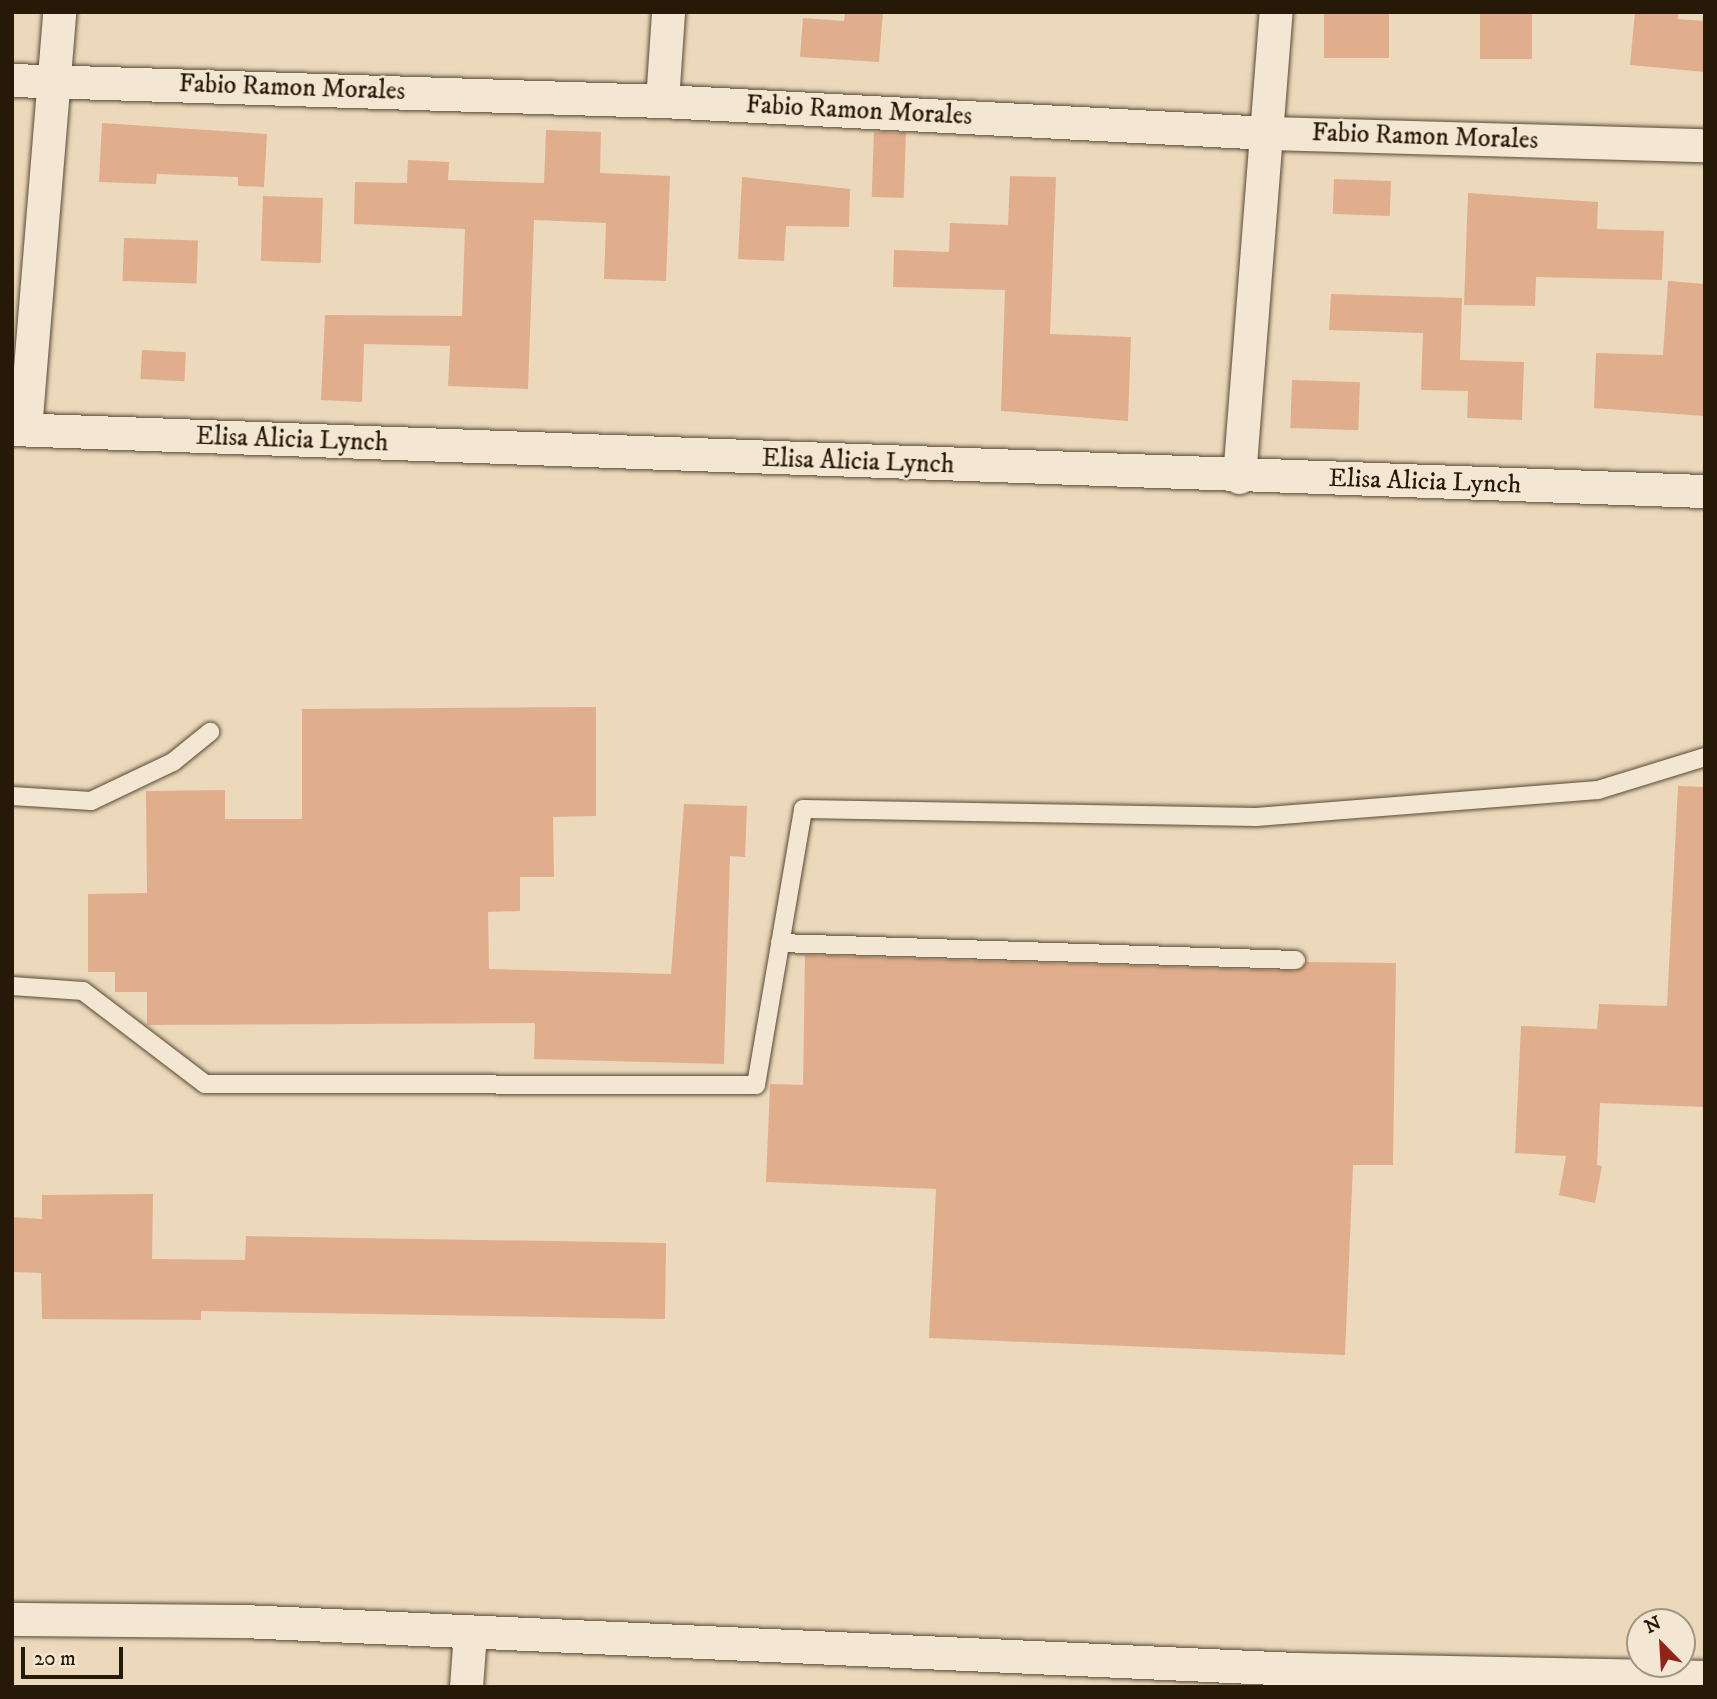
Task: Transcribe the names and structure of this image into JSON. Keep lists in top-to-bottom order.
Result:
{
  "streets": {
    "street": ["Fabio Ramon Morales", "Elisa Alicia Lynch"]
  },
  "scale_bar": "20 m",
  "north": "top left"
}
